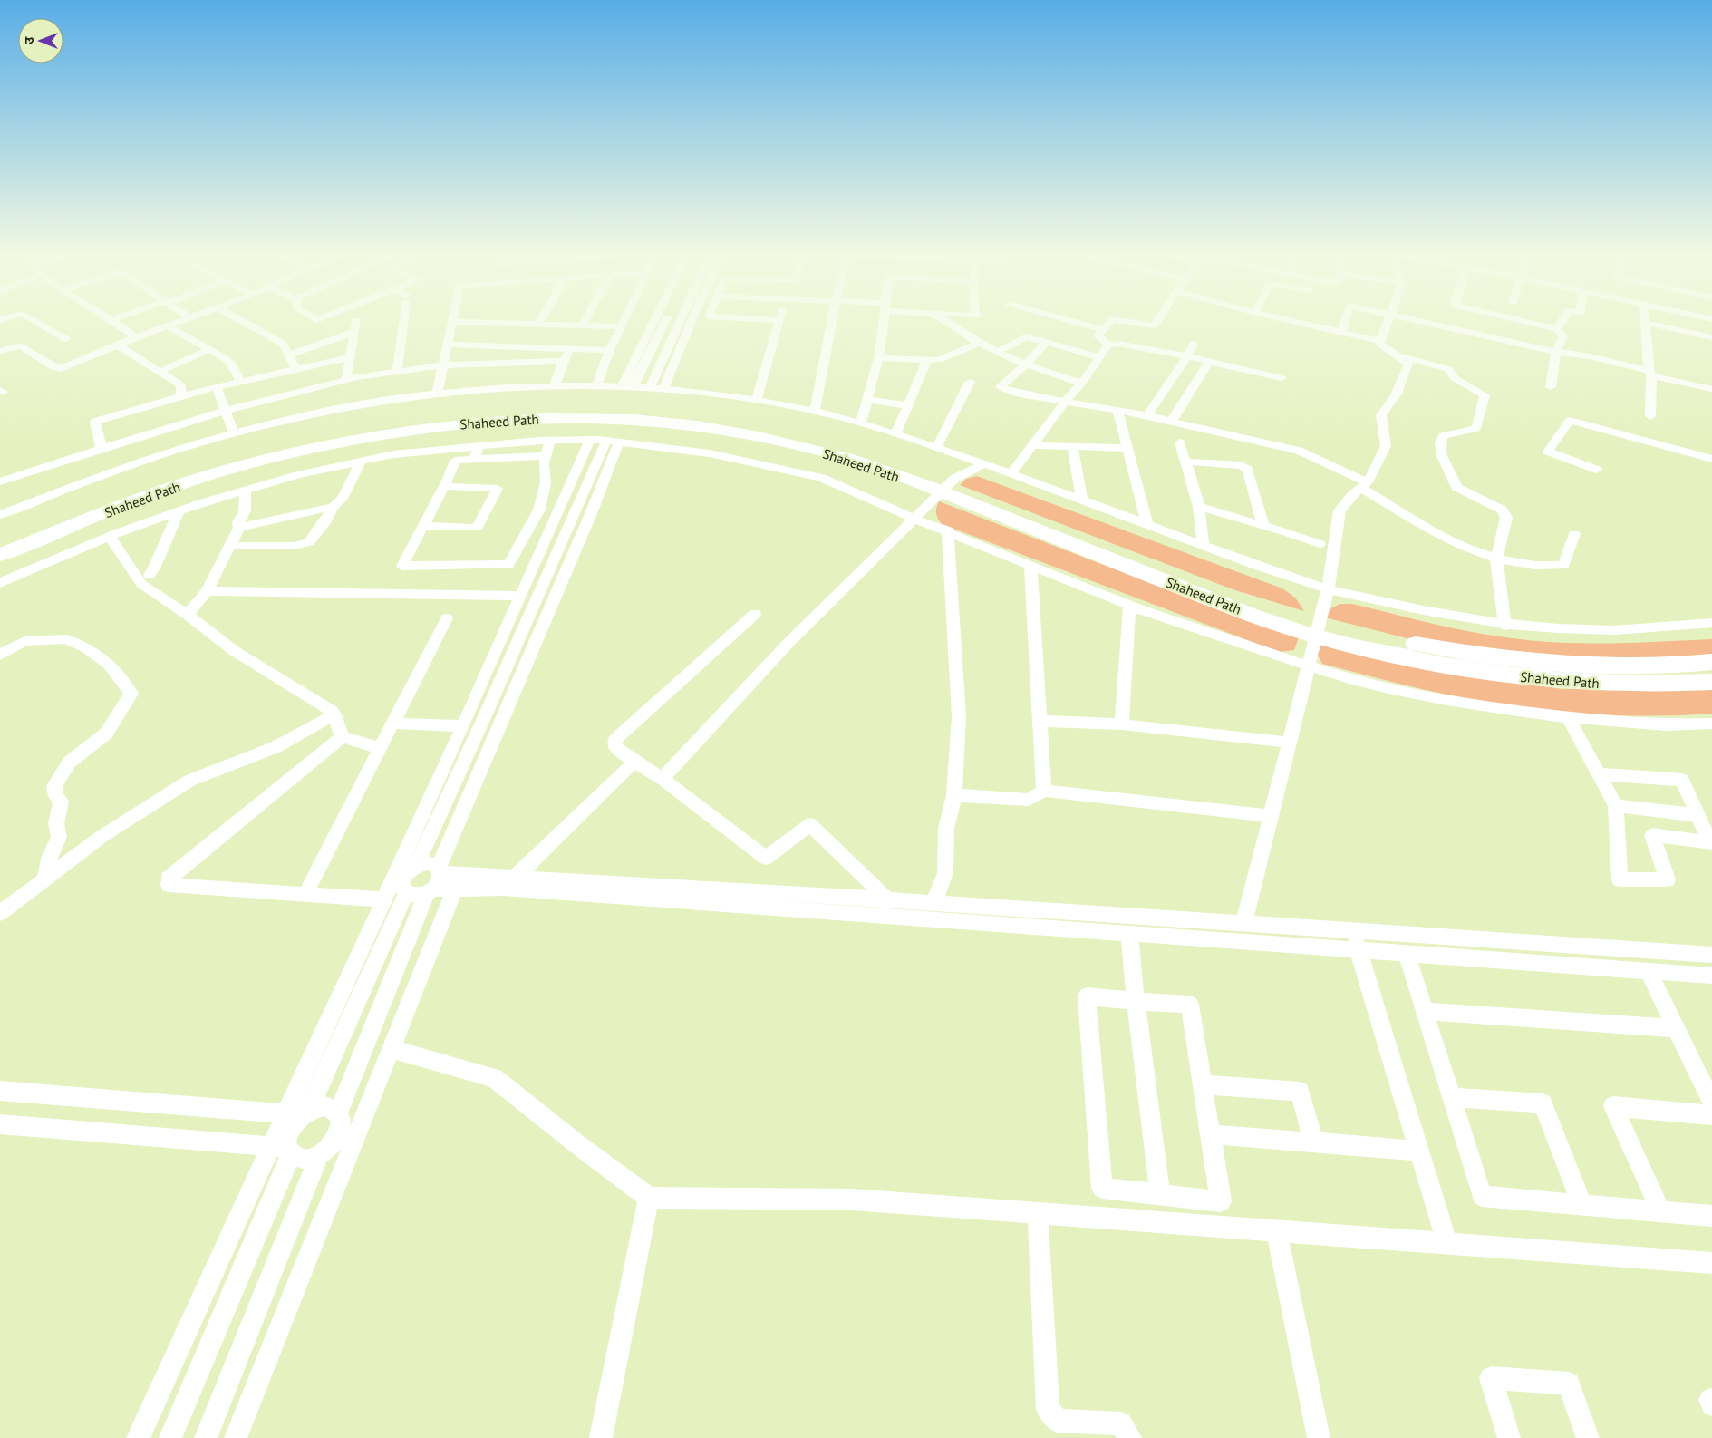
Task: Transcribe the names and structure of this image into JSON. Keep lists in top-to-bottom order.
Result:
{
  "streets": {
    "highway": ["Shaheed Path"]
  },
  "north": "left"
}
